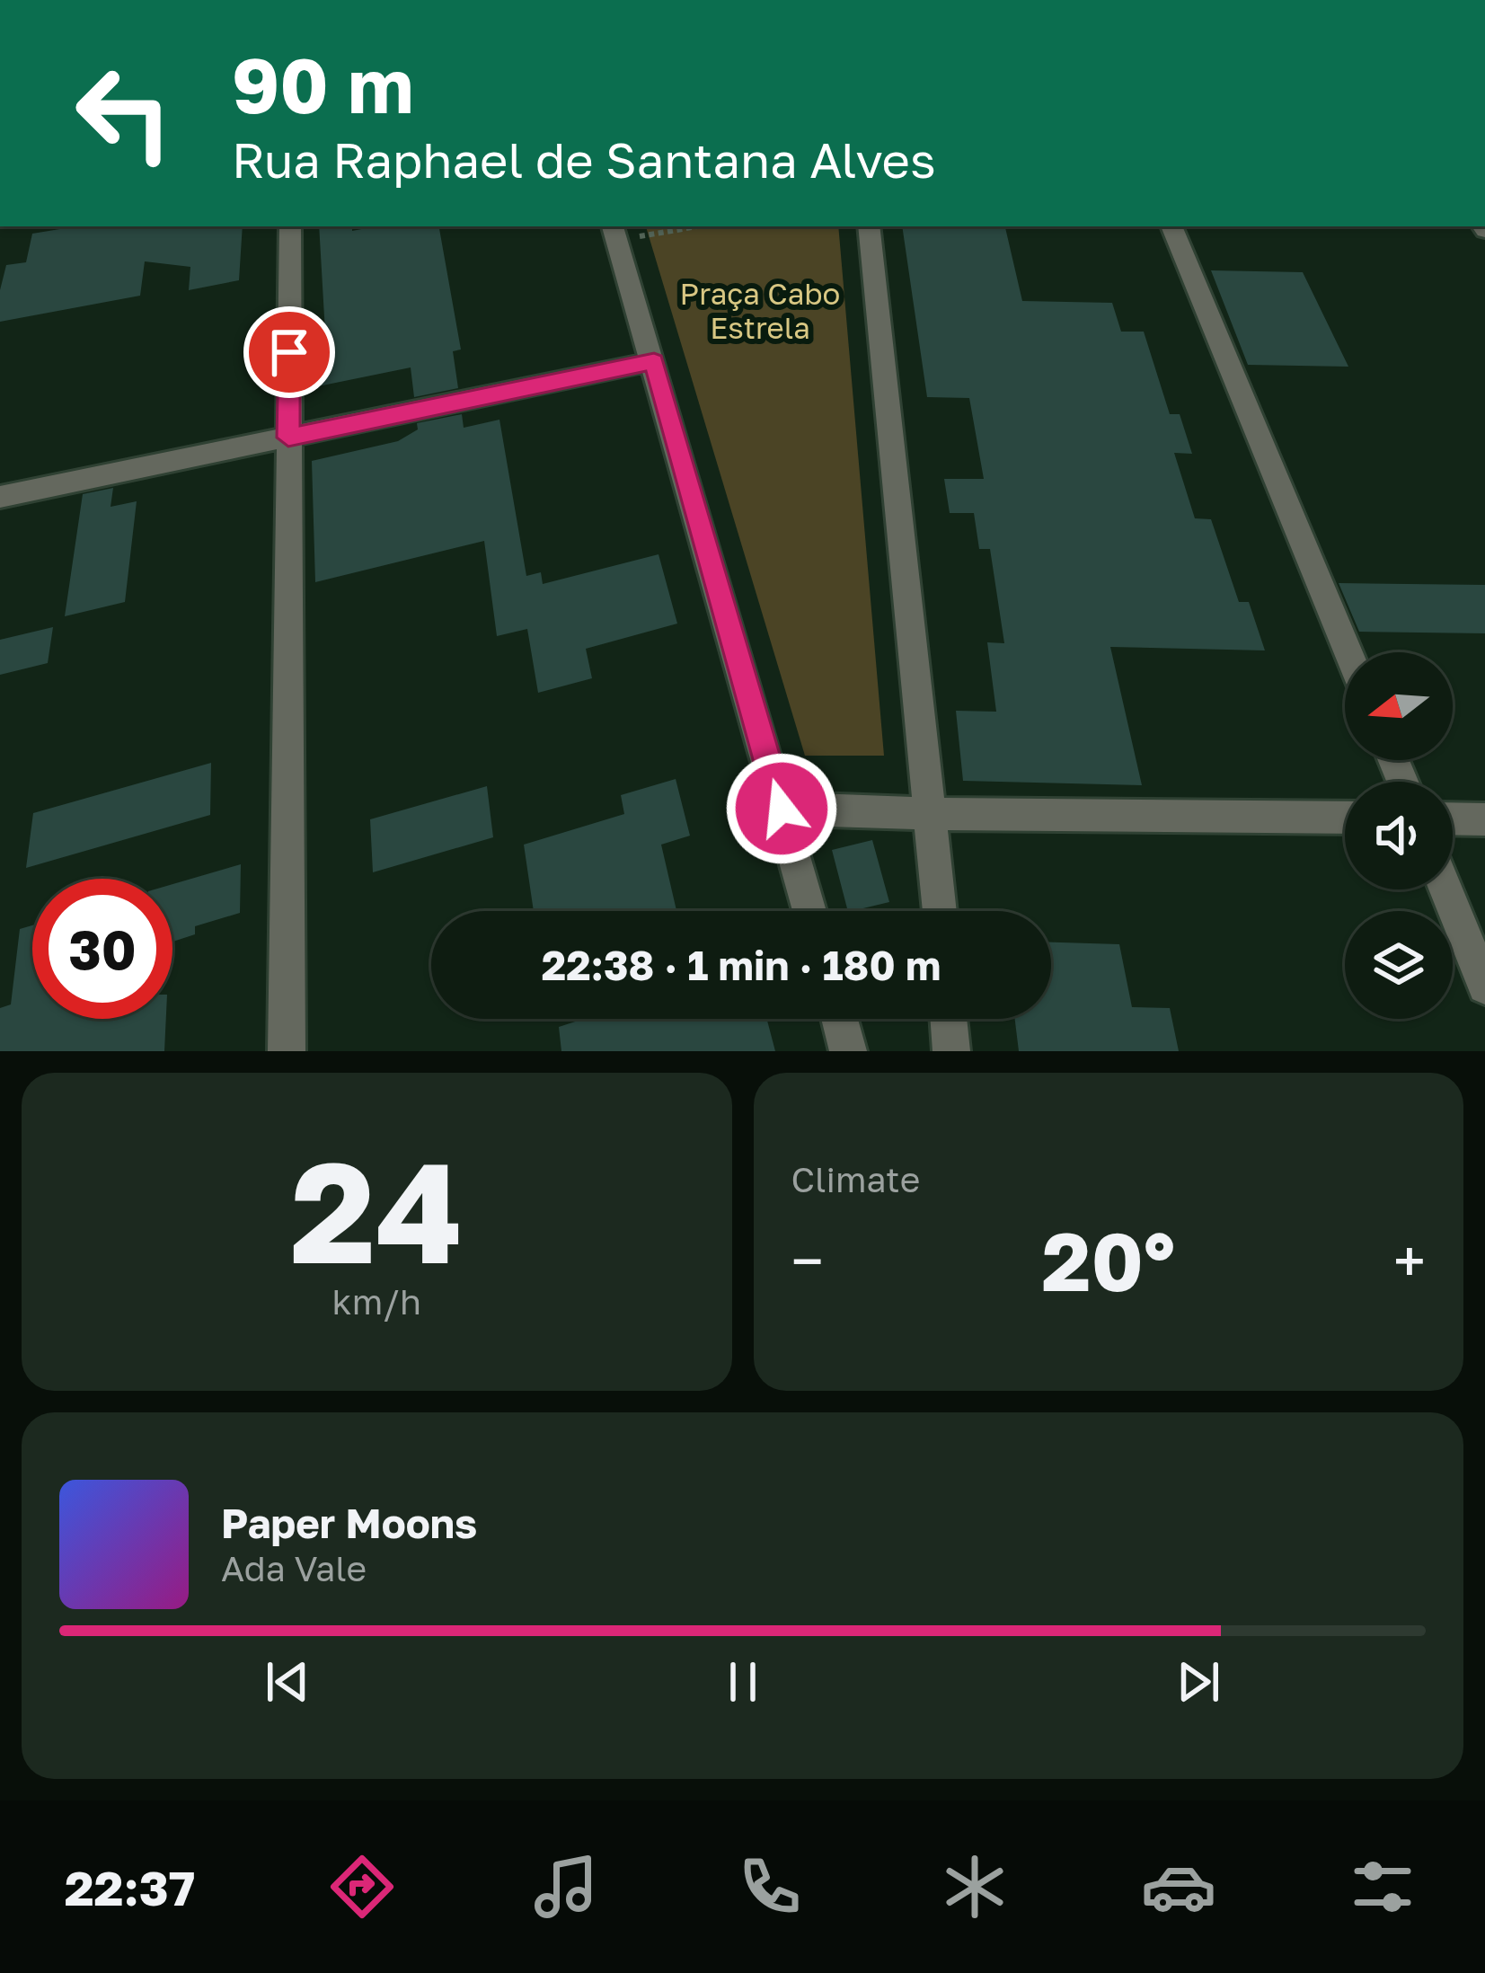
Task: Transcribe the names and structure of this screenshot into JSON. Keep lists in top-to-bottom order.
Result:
{
  "parks": ["Praça Cabo Estrela"],
  "north": "left",
  "page": {
    "turn": ["90 m", "Rua Raphael de Santana Alves"],
    "limit": "30",
    "trip": "22:38 · 1 min · 180 m",
    "tile": [
      ["24", "km/h"],
      "Climate"
    ],
    "heat": ["−", "20°", "+"],
    "song": ["Paper Moons", "Ada Vale"],
    "tabs": "22:37"
  }
}
